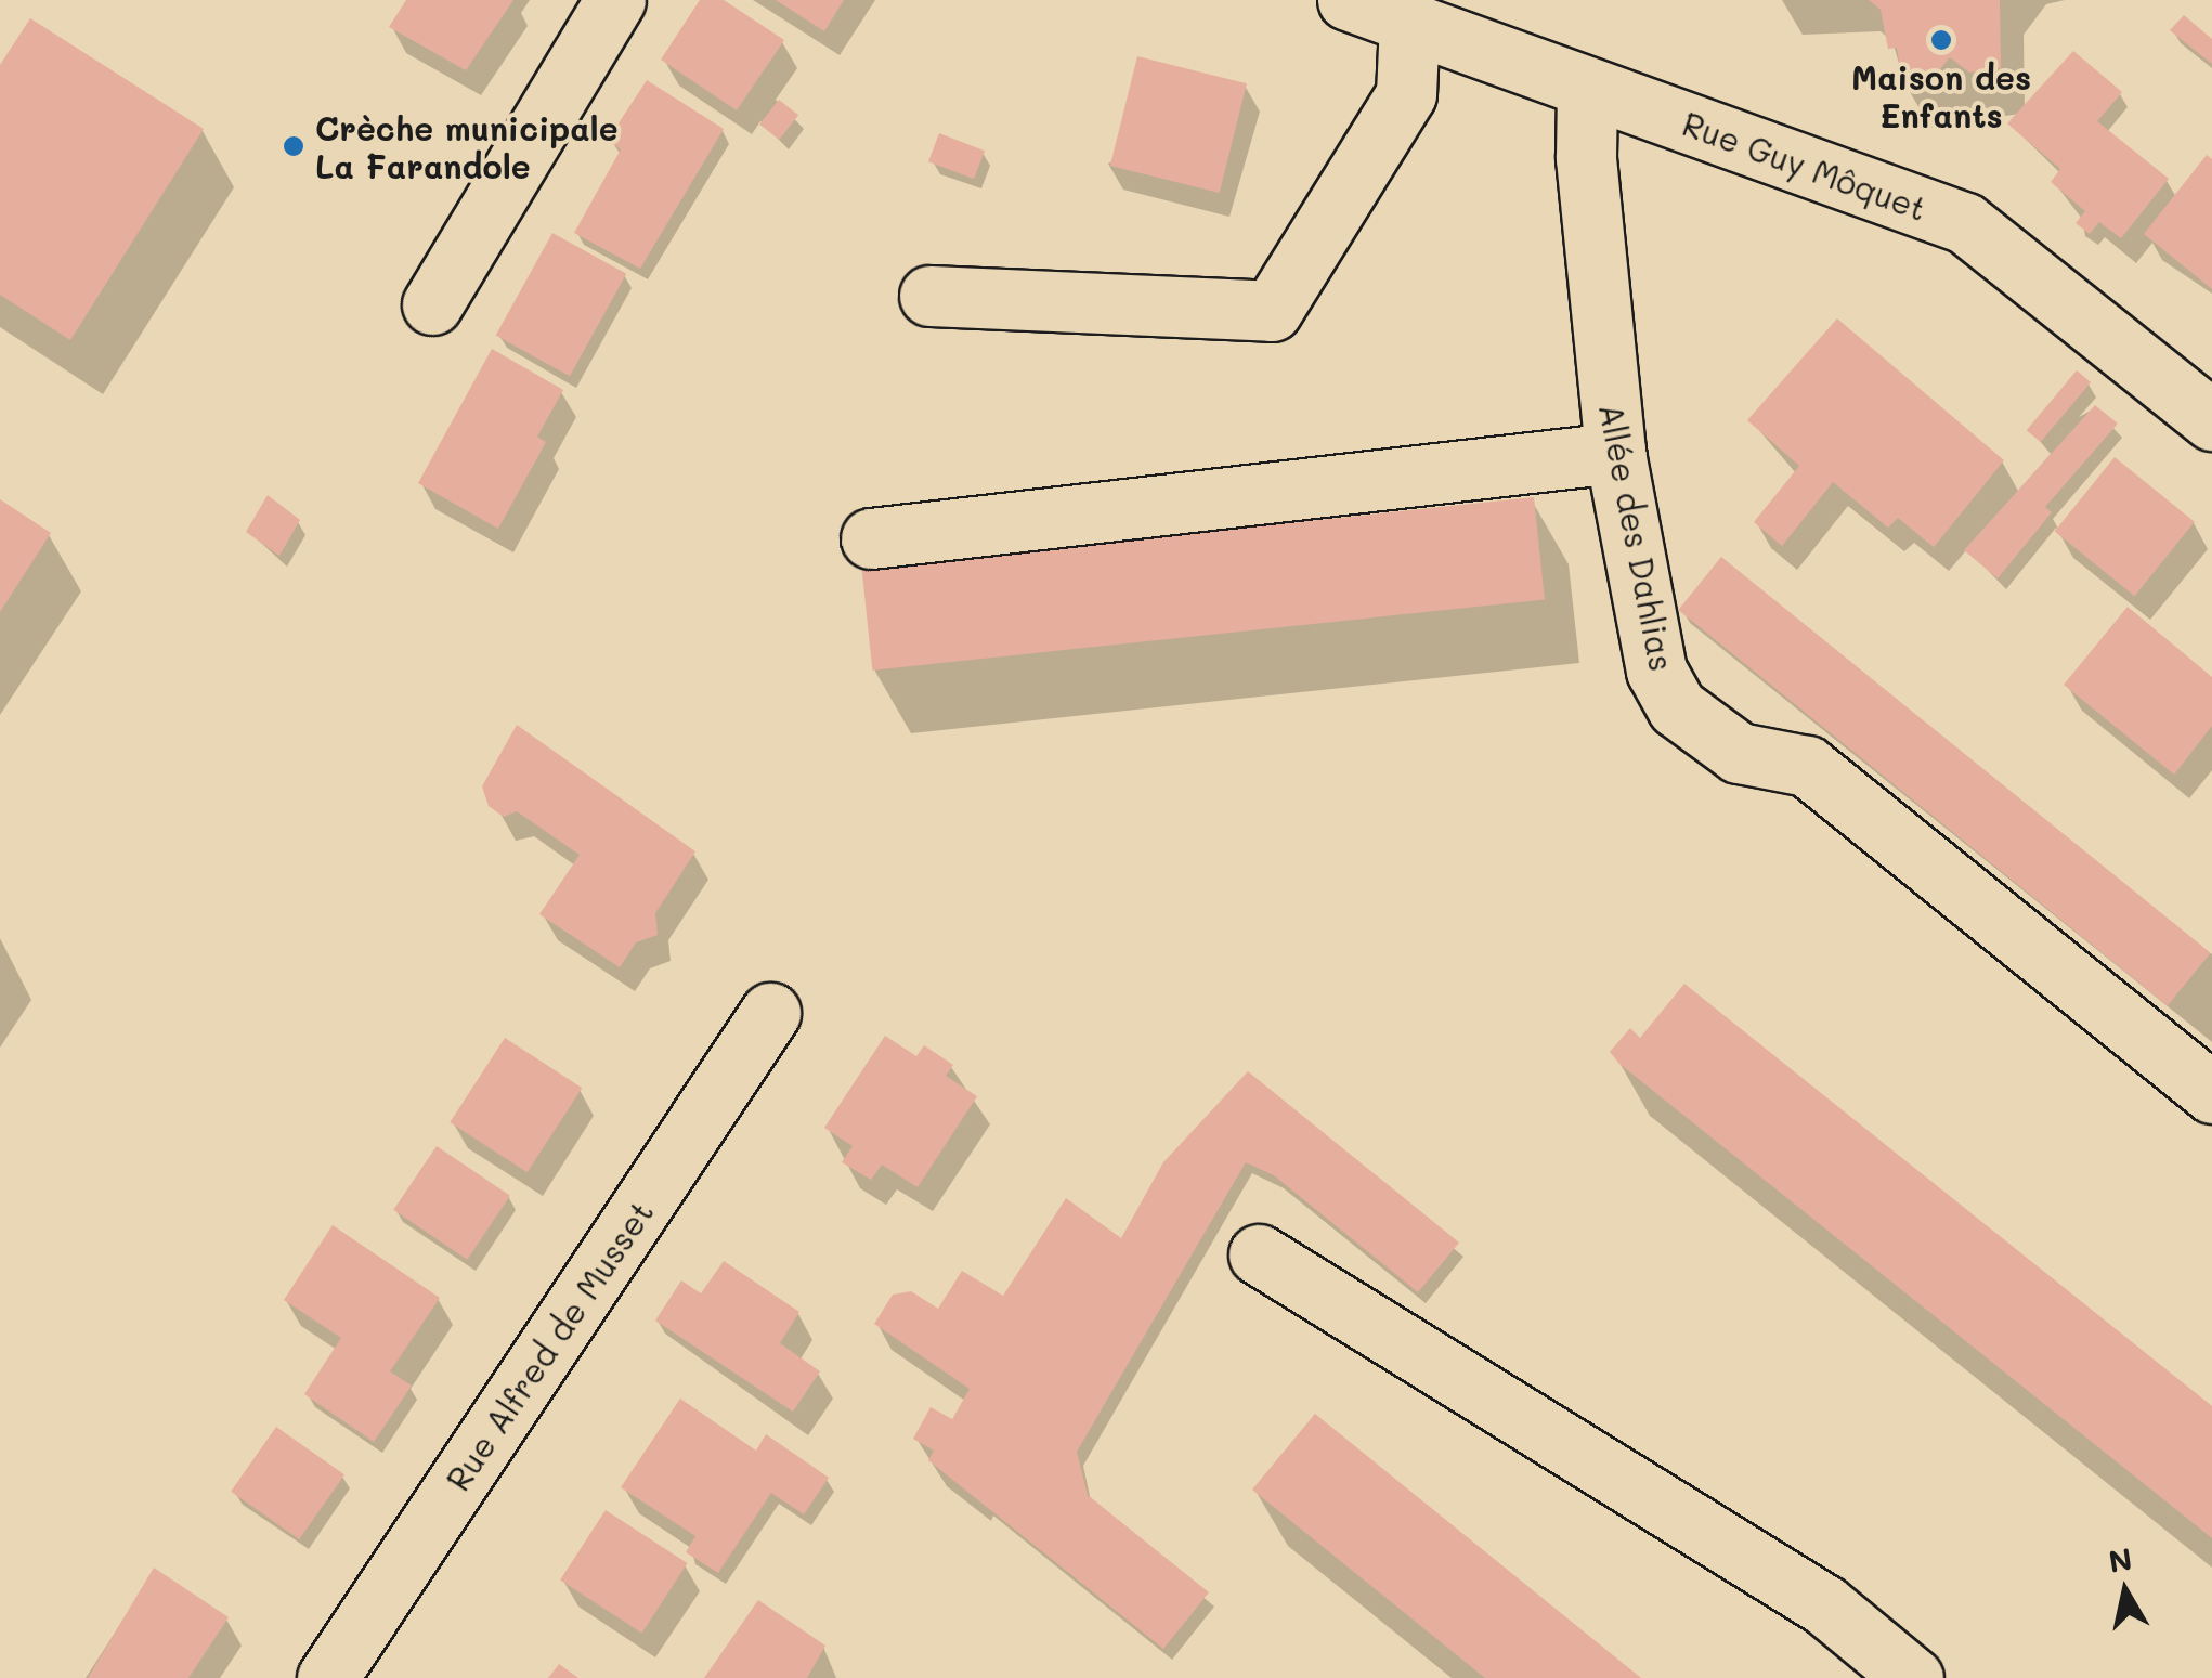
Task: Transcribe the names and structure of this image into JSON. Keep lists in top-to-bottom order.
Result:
{
  "streets": {
    "street": ["Rue Guy Môquet", "Allée des Dahlias", "Rue Alfred de Musset"]
  },
  "crossings": [
    ["Rue Guy Môquet", "Allée des Dahlias"]
  ],
  "places": ["Maison des Enfants", "Crèche municipale La Farandole"],
  "north": "top"
}
